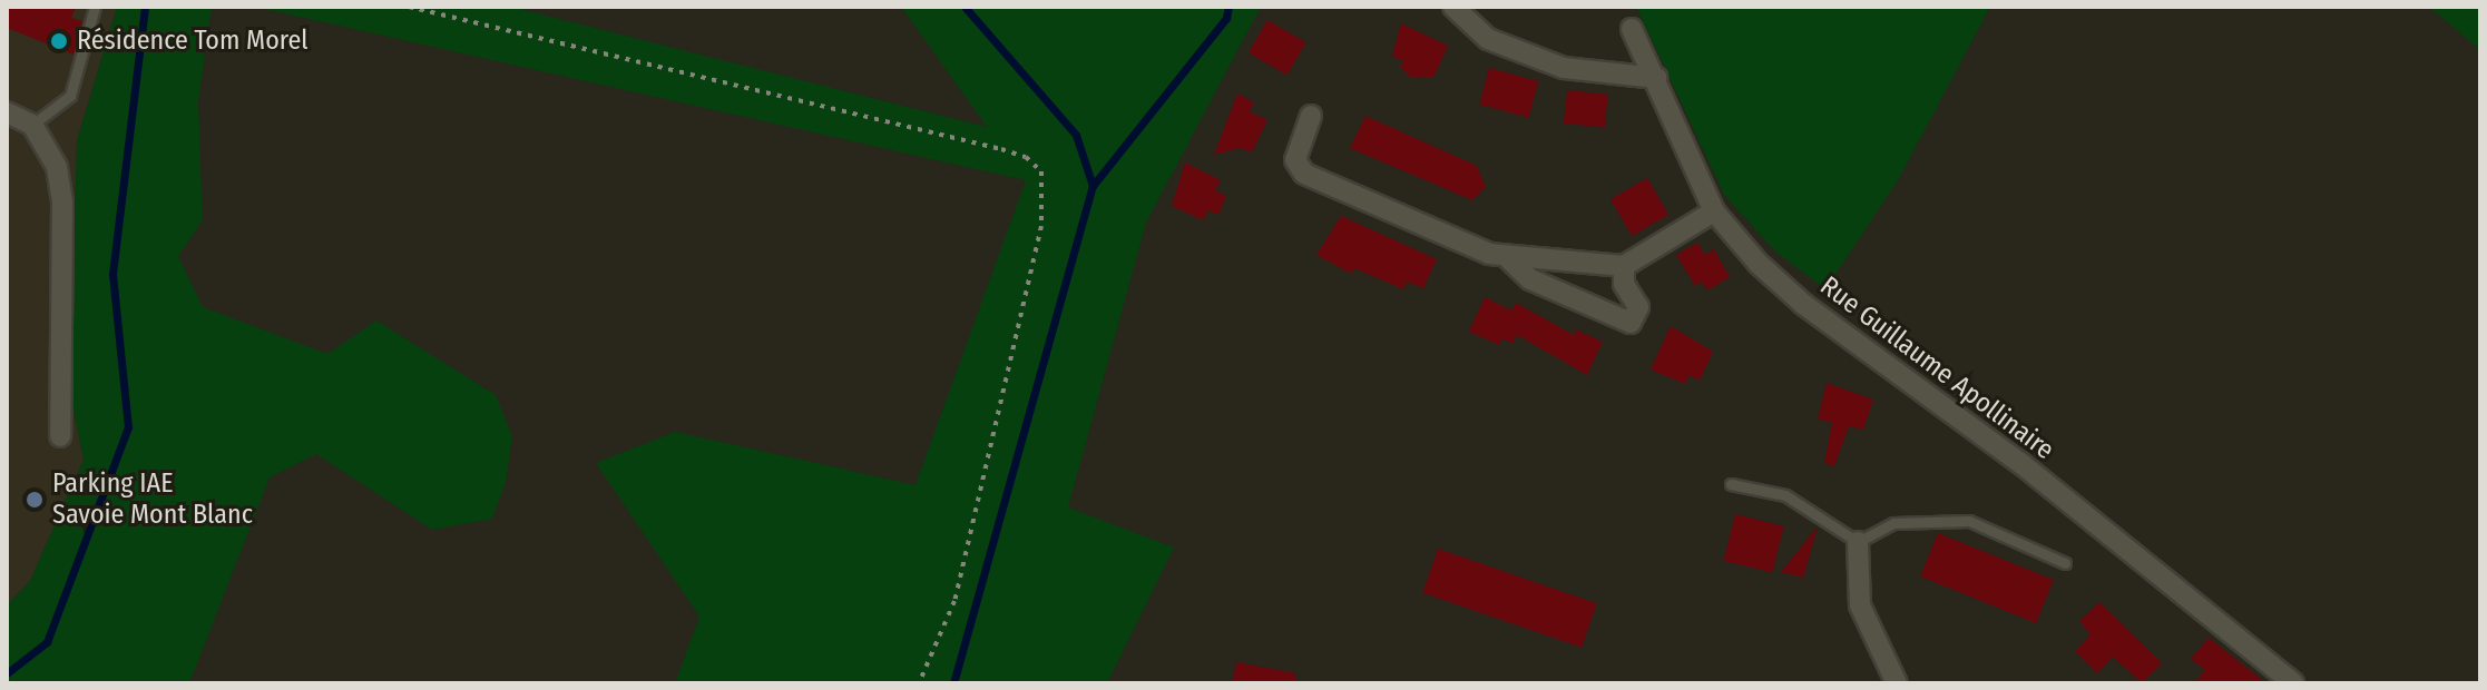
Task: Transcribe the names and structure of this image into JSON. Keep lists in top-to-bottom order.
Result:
{
  "streets": {
    "street": ["Rue Guillaume Apollinaire"]
  },
  "places": ["Résidence Tom Morel", "Parking IAE Savoie Mont Blanc"]
}
